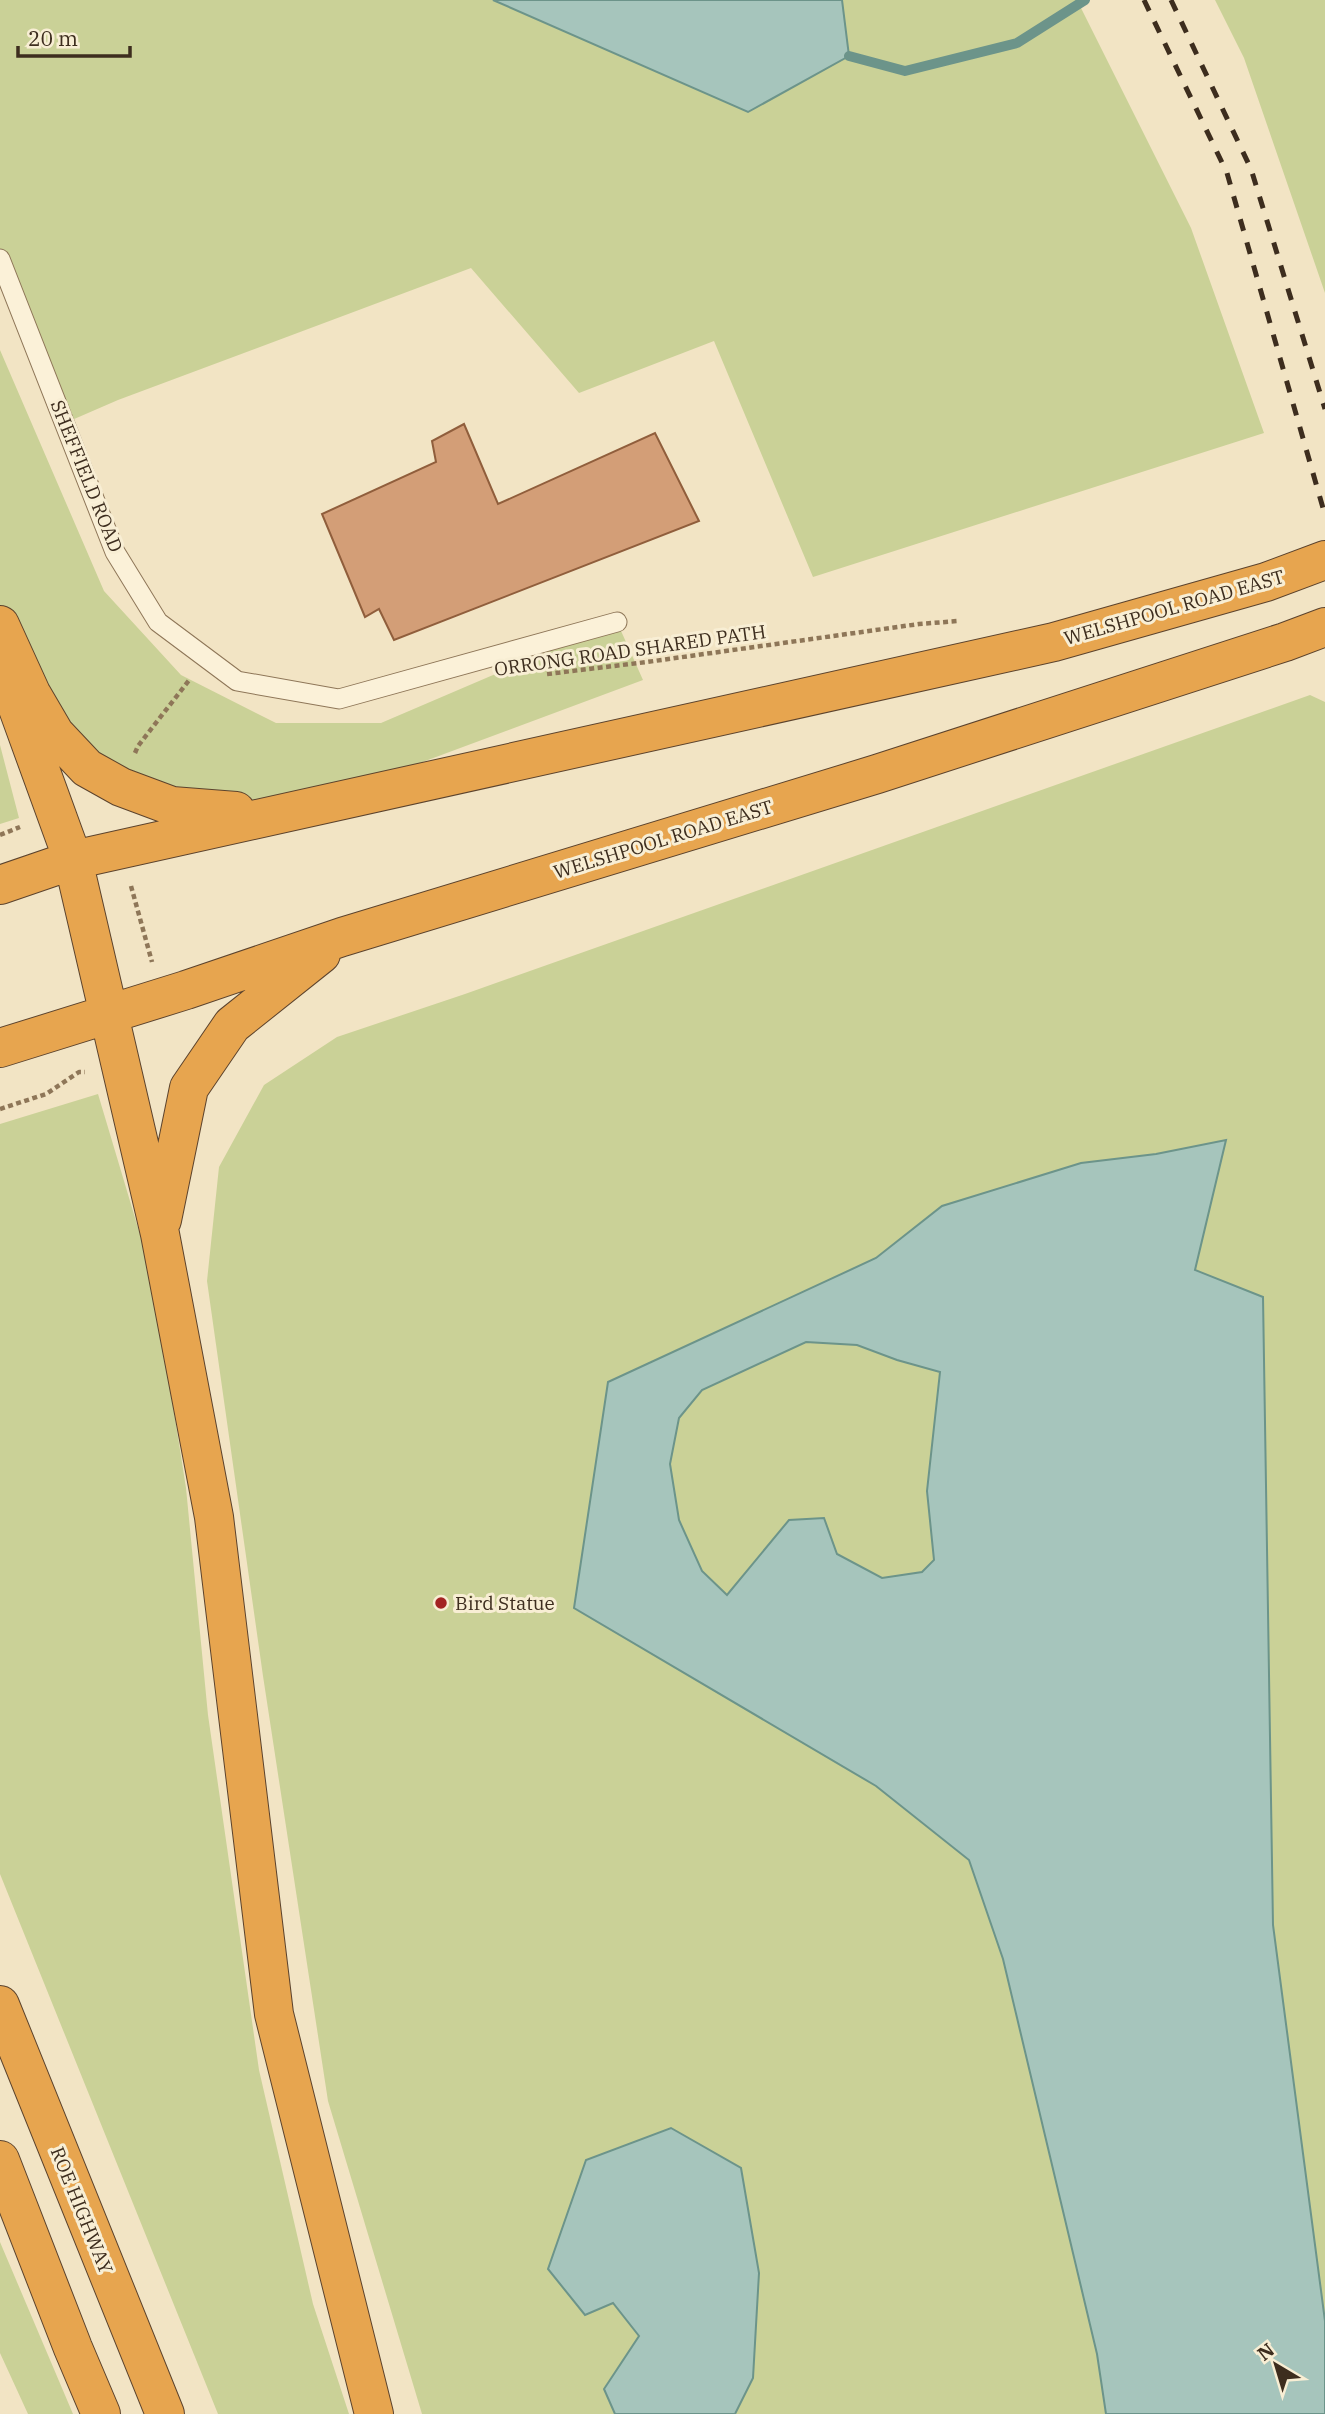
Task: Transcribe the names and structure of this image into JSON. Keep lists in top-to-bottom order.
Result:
{
  "streets": {
    "highway": ["WELSHPOOL ROAD EAST", "ROE HIGHWAY"],
    "lane": ["SHEFFIELD ROAD"],
    "path": ["ORRONG ROAD SHARED PATH"]
  },
  "places": ["Bird Statue"],
  "scale_bar": "20 m",
  "north": "top left"
}
